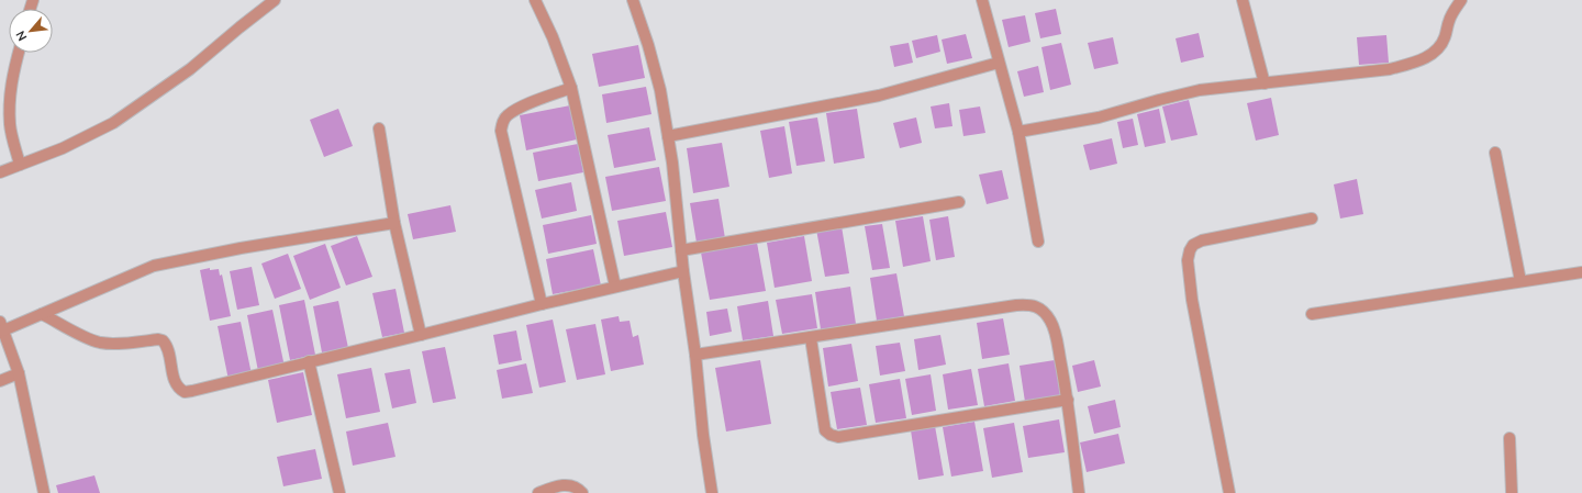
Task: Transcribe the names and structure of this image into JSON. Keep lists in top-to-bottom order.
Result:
{
  "north": "bottom left"
}
